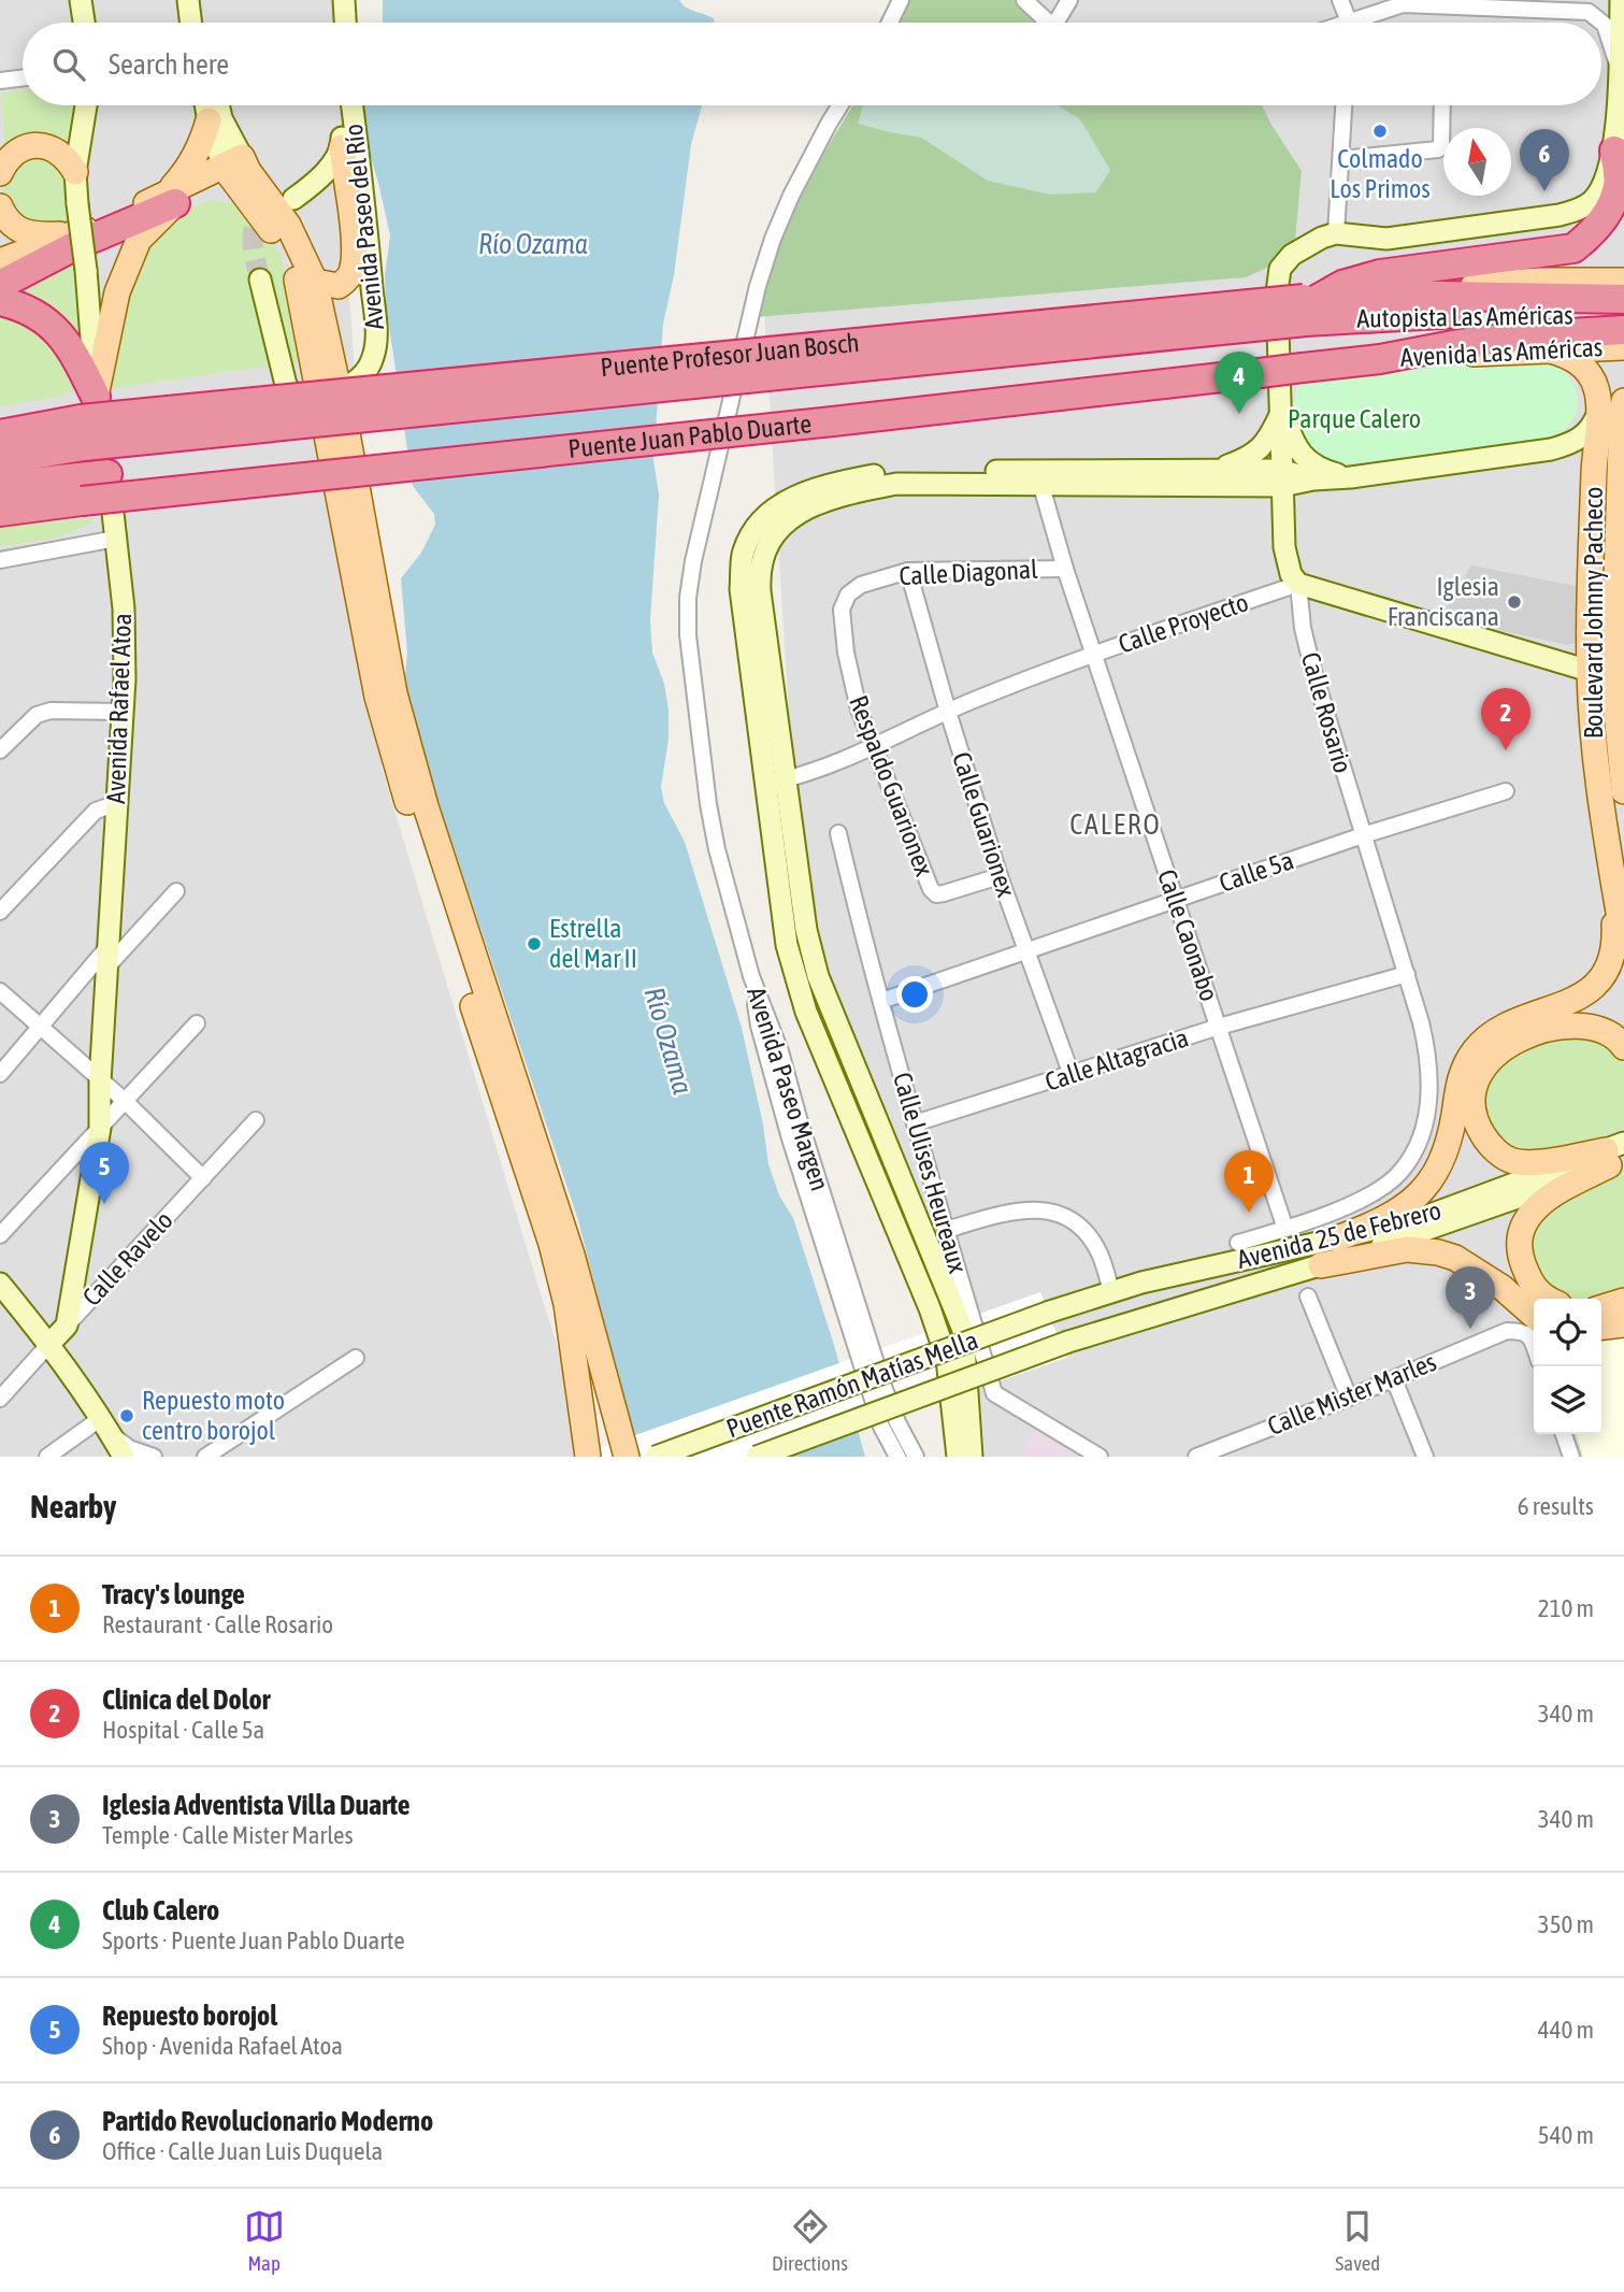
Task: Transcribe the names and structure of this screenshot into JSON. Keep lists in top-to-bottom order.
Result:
{
  "streets": {
    "highway": ["Autopista Las Américas", "Puente Profesor Juan Bosch", "Puente Juan Pablo Duarte"],
    "main road": [
      "Avenida Paseo del Río",
      "Avenida Las Américas",
      "Boulevard Johnny Pacheco",
      "Avenida Rafael Atoa",
      "Calle Rosario",
      "Avenida 25 de Febrero",
      "Calle Ravelo",
      "Puente Ramón Matías Mella"
    ],
    "street": [
      "Calle Diagonal",
      "Calle Proyecto",
      "Respaldo Guarionex",
      "Calle Guarionex",
      "Calle 5a",
      "Calle Caonabo",
      "Calle Altagracia",
      "Avenida Paseo Margen",
      "Calle Ulises Heureaux",
      "Calle Mister Marles"
    ]
  },
  "crossings": [
    ["Autopista Las Américas", "Avenida Las Américas"],
    ["Autopista Las Américas", "Puente Profesor Juan Bosch"],
    ["Autopista Las Américas", "Puente Juan Pablo Duarte"],
    ["Avenida Las Américas", "Puente Juan Pablo Duarte"],
    ["Avenida Las Américas", "Boulevard Johnny Pacheco"],
    ["Puente Profesor Juan Bosch", "Avenida Rafael Atoa"],
    ["Calle Diagonal", "Respaldo Guarionex"],
    ["Calle Diagonal", "Calle Guarionex"],
    ["Calle Diagonal", "Calle Caonabo"],
    ["Calle Proyecto", "Calle Rosario"],
    ["Calle Proyecto", "Respaldo Guarionex"],
    ["Calle Proyecto", "Calle Guarionex"],
    ["Calle Proyecto", "Calle Caonabo"],
    ["Avenida Rafael Atoa", "Calle Ravelo"],
    ["Calle Rosario", "Calle 5a"],
    ["Calle Rosario", "Calle Caonabo"],
    ["Calle Rosario", "Calle Altagracia"],
    ["Respaldo Guarionex", "Calle Guarionex"],
    ["Calle Guarionex", "Calle 5a"],
    ["Calle Guarionex", "Calle Altagracia"],
    ["Calle 5a", "Calle Caonabo"],
    ["Calle 5a", "Calle Ulises Heureaux"],
    ["Calle Caonabo", "Calle Altagracia"],
    ["Calle Altagracia", "Calle Ulises Heureaux"],
    ["Avenida 25 de Febrero", "Puente Ramón Matías Mella"]
  ],
  "districts": ["CALERO"],
  "water": ["Río Ozama"],
  "parks": ["Parque Calero"],
  "places": [
    "Colmado Los Primos",
    "Iglesia Franciscana",
    "Estrella del Mar II",
    "Repuesto moto centro borojol"
  ],
  "north": "top",
  "page": {
    "search": "Search here",
    "pins": [
      "6",
      "4",
      "2",
      "5",
      "1",
      "3"
    ],
    "heading": ["Nearby", "6 results"],
    "list": [
      {
        "mark": "1",
        "name": "Tracy's lounge",
        "note": "Restaurant · Calle Rosario",
        "value": "210 m"
      },
      {
        "mark": "2",
        "name": "Clinica del Dolor",
        "note": "Hospital · Calle 5a",
        "value": "340 m"
      },
      {
        "mark": "3",
        "name": "Iglesia Adventista Villa Duarte",
        "note": "Temple · Calle Mister Marles",
        "value": "340 m"
      },
      {
        "mark": "4",
        "name": "Club Calero",
        "note": "Sports · Puente Juan Pablo Duarte",
        "value": "350 m"
      },
      {
        "mark": "5",
        "name": "Repuesto borojol",
        "note": "Shop · Avenida Rafael Atoa",
        "value": "440 m"
      },
      {
        "mark": "6",
        "name": "Partido Revolucionario Moderno",
        "note": "Office · Calle Juan Luis Duquela",
        "value": "540 m"
      }
    ],
    "nav": ["Map", "Directions", "Saved"]
  }
}
